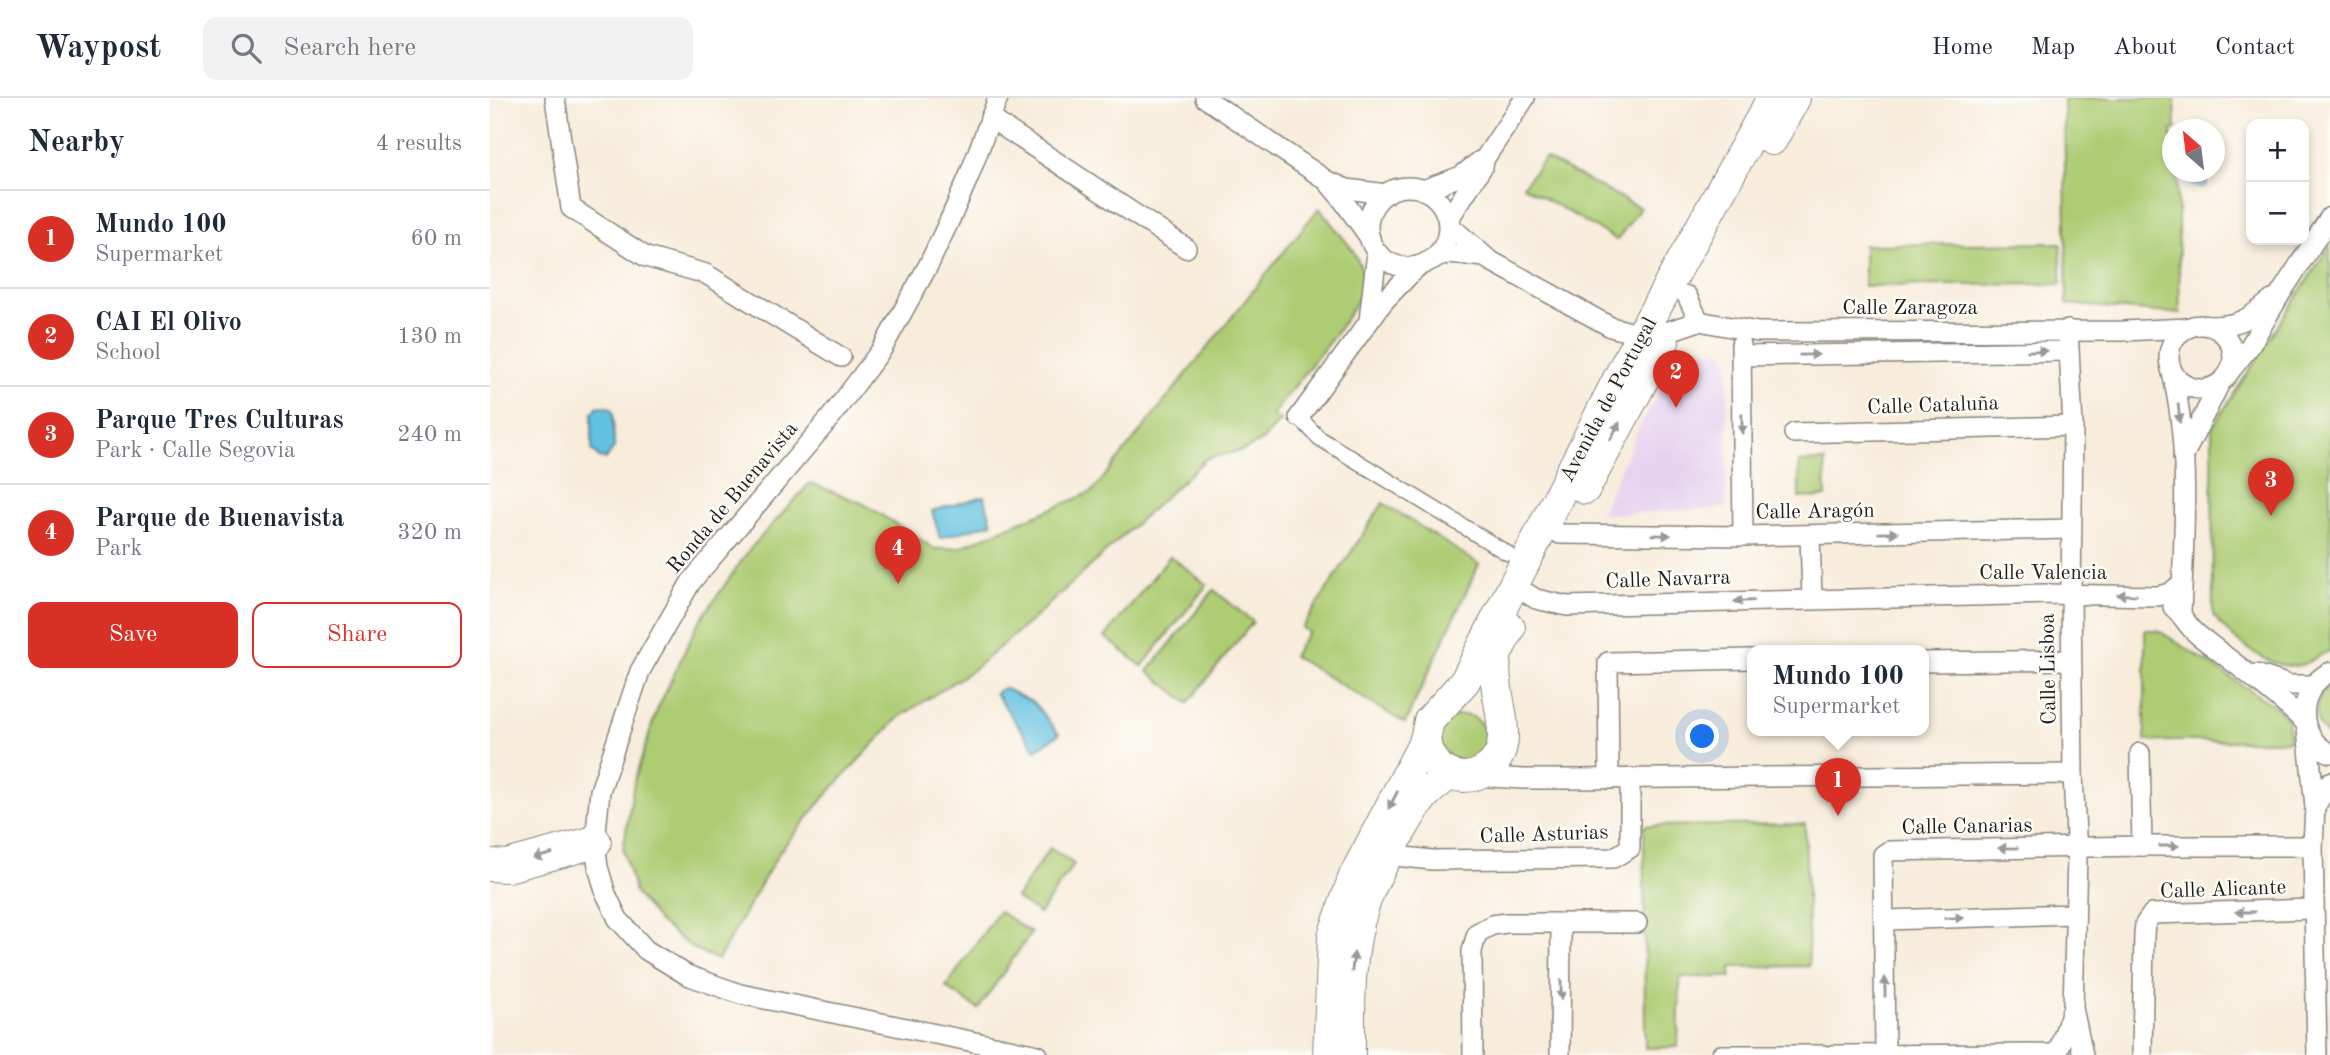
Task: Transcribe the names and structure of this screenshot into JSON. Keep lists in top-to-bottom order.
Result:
{
  "streets": {
    "main road": ["Avenida de Portugal"],
    "street": [
      "Calle Zaragoza",
      "Calle Cataluña",
      "Ronda de Buenavista",
      "Calle Aragón",
      "Calle Valencia",
      "Calle Navarra",
      "Calle Lisboa",
      "Calle Canarias",
      "Calle Asturias",
      "Calle Alicante"
    ]
  },
  "crossings": [
    ["Calle Zaragoza", "Avenida de Portugal"],
    ["Calle Zaragoza", "Calle Lisboa"],
    ["Avenida de Portugal", "Calle Aragón"],
    ["Avenida de Portugal", "Calle Navarra"],
    ["Avenida de Portugal", "Calle Asturias"],
    ["Calle Cataluña", "Calle Lisboa"],
    ["Calle Aragón", "Calle Lisboa"],
    ["Calle Valencia", "Calle Navarra"],
    ["Calle Valencia", "Calle Lisboa"],
    ["Calle Lisboa", "Calle Canarias"]
  ],
  "one_way": ["Calle Navarra"],
  "north": "top left",
  "page": {
    "header": "Waypost",
    "search": "Search here",
    "nav": [
      "Home",
      "Map",
      "About",
      "Contact"
    ],
    "heading": ["Nearby", "4 results"],
    "map_buttons": ["+", "−"],
    "list": [
      {
        "mark": "1",
        "name": "Mundo 100",
        "note": "Supermarket",
        "value": "60 m"
      },
      {
        "mark": "2",
        "name": "CAI El Olivo",
        "note": "School",
        "value": "130 m"
      },
      {
        "mark": "3",
        "name": "Parque Tres Culturas",
        "note": "Park · Calle Segovia",
        "value": "240 m"
      },
      {
        "mark": "4",
        "name": "Parque de Buenavista",
        "note": "Park",
        "value": "320 m"
      }
    ],
    "pins": [
      "2",
      "3",
      "4",
      "1"
    ],
    "buttons": ["Save", "Share"],
    "popup": ["Mundo 100", "Supermarket"]
  }
}
